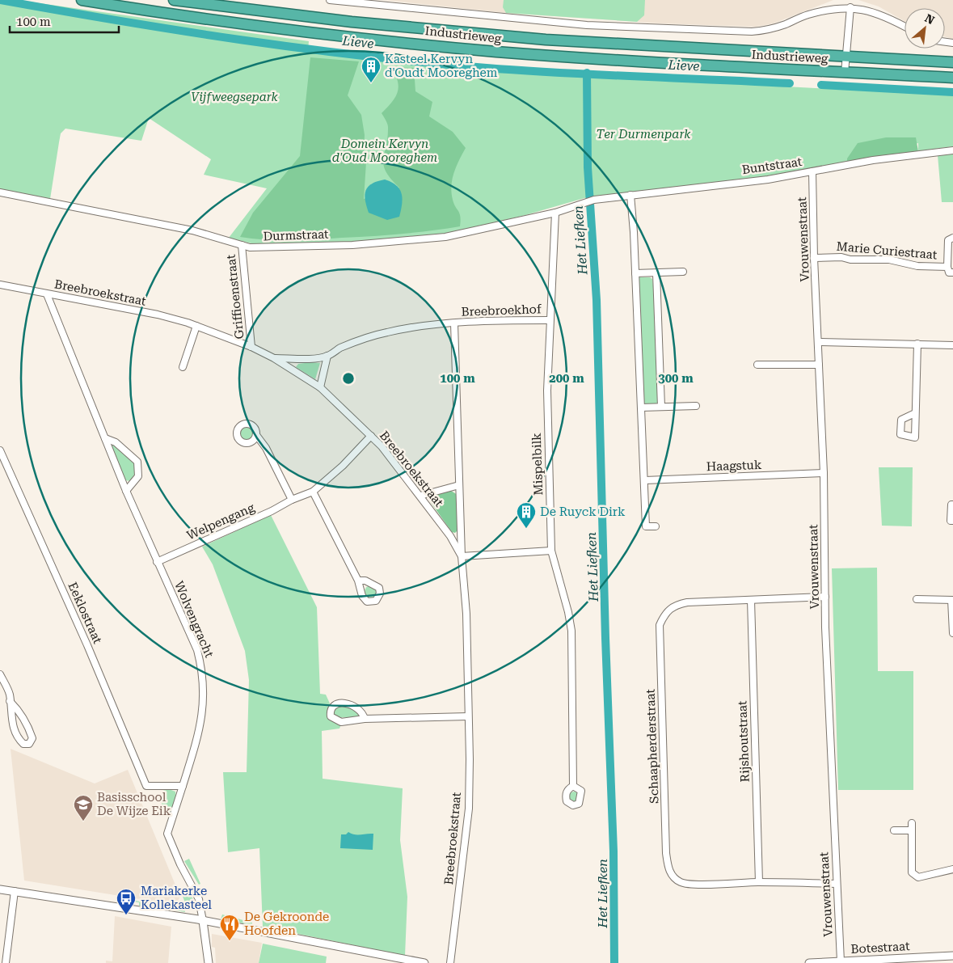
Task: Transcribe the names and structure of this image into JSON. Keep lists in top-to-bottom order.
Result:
{
  "streets": {
    "highway": ["Industrieweg"],
    "street": [
      "Buntstraat",
      "Durmstraat",
      "Vrouwenstraat",
      "Marie Curiestraat",
      "Breebroekstraat",
      "Griffioenstraat",
      "Breebroekhof",
      "Mispelbilk",
      "Haagstuk",
      "Welpengang",
      "Eeklostraat",
      "Wolvengracht",
      "Rijshoutstraat",
      "Schaapherderstraat",
      "Botestraat"
    ]
  },
  "crossings": [
    ["Buntstraat", "Durmstraat"],
    ["Buntstraat", "Vrouwenstraat"],
    ["Durmstraat", "Griffioenstraat"],
    ["Durmstraat", "Mispelbilk"],
    ["Vrouwenstraat", "Marie Curiestraat"],
    ["Vrouwenstraat", "Haagstuk"],
    ["Vrouwenstraat", "Schaapherderstraat"],
    ["Vrouwenstraat", "Botestraat"],
    ["Breebroekstraat", "Griffioenstraat"],
    ["Breebroekstraat", "Breebroekhof"],
    ["Breebroekstraat", "Welpengang"],
    ["Breebroekstraat", "Wolvengracht"],
    ["Breebroekhof", "Mispelbilk"],
    ["Welpengang", "Wolvengracht"],
    ["Eeklostraat", "Wolvengracht"],
    ["Rijshoutstraat", "Schaapherderstraat"]
  ],
  "water": ["Lieve", "Het Liefken"],
  "parks": ["Vijfweegsepark", "Ter Durmenpark", "Domein Kervyn d'Oud Mooreghem"],
  "places": {
    "building": ["Kasteel Kervyn d'Oudt Mooreghem", "De Ruyck Dirk"],
    "school or university": ["Basisschool De Wijze Eik"],
    "bus stop": ["Mariakerke Kollekasteel"],
    "restaurant": ["De Gekroonde Hoofden"]
  },
  "scale_bar": "100 m",
  "north": "top right",
  "rings": ["100 m", "200 m", "300 m"]
}
